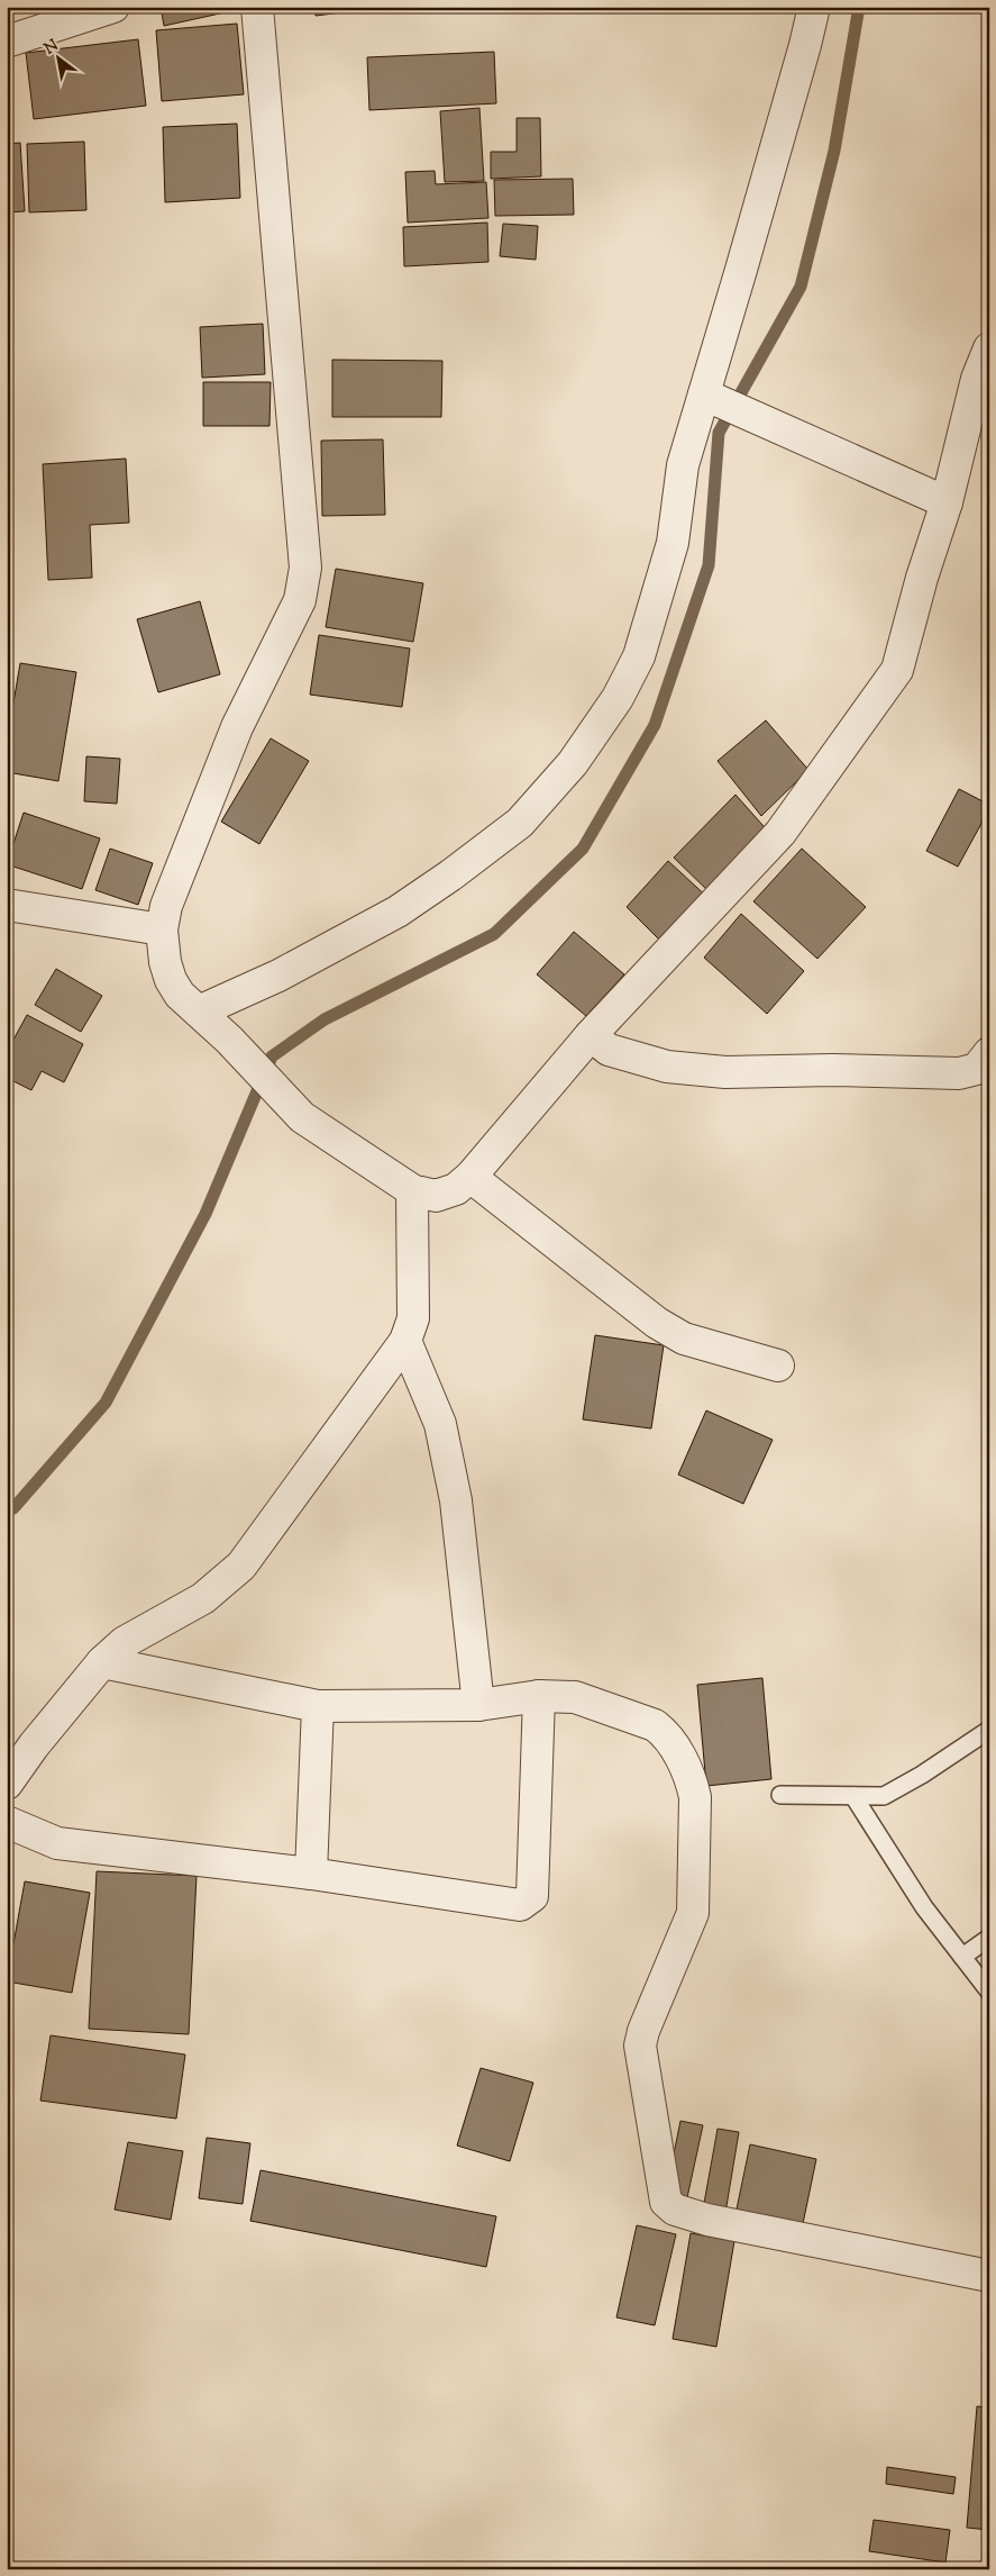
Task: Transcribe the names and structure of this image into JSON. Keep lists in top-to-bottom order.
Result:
{
  "north": "top left"
}
